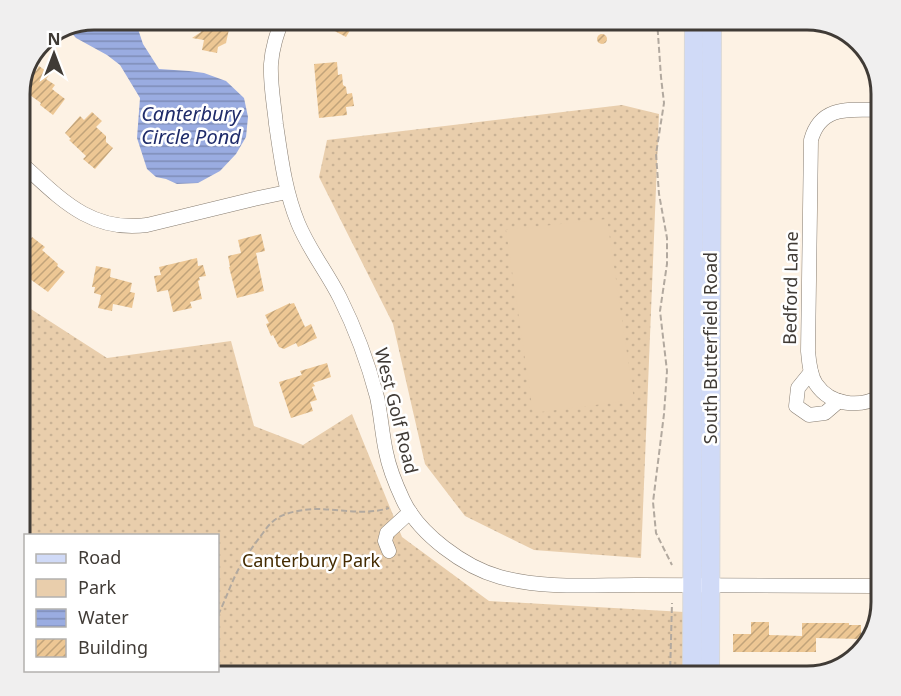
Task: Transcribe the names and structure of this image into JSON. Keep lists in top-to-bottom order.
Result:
{
  "streets": {
    "main road": ["South Butterfield Road"],
    "street": ["Bedford Lane", "West Golf Road"]
  },
  "crossings": [
    ["South Butterfield Road", "West Golf Road"]
  ],
  "water": ["Canterbury Circle Pond"],
  "parks": ["Canterbury Park"],
  "legend": [
    "Road",
    "Park",
    "Water",
    "Building"
  ],
  "north": "top"
}
